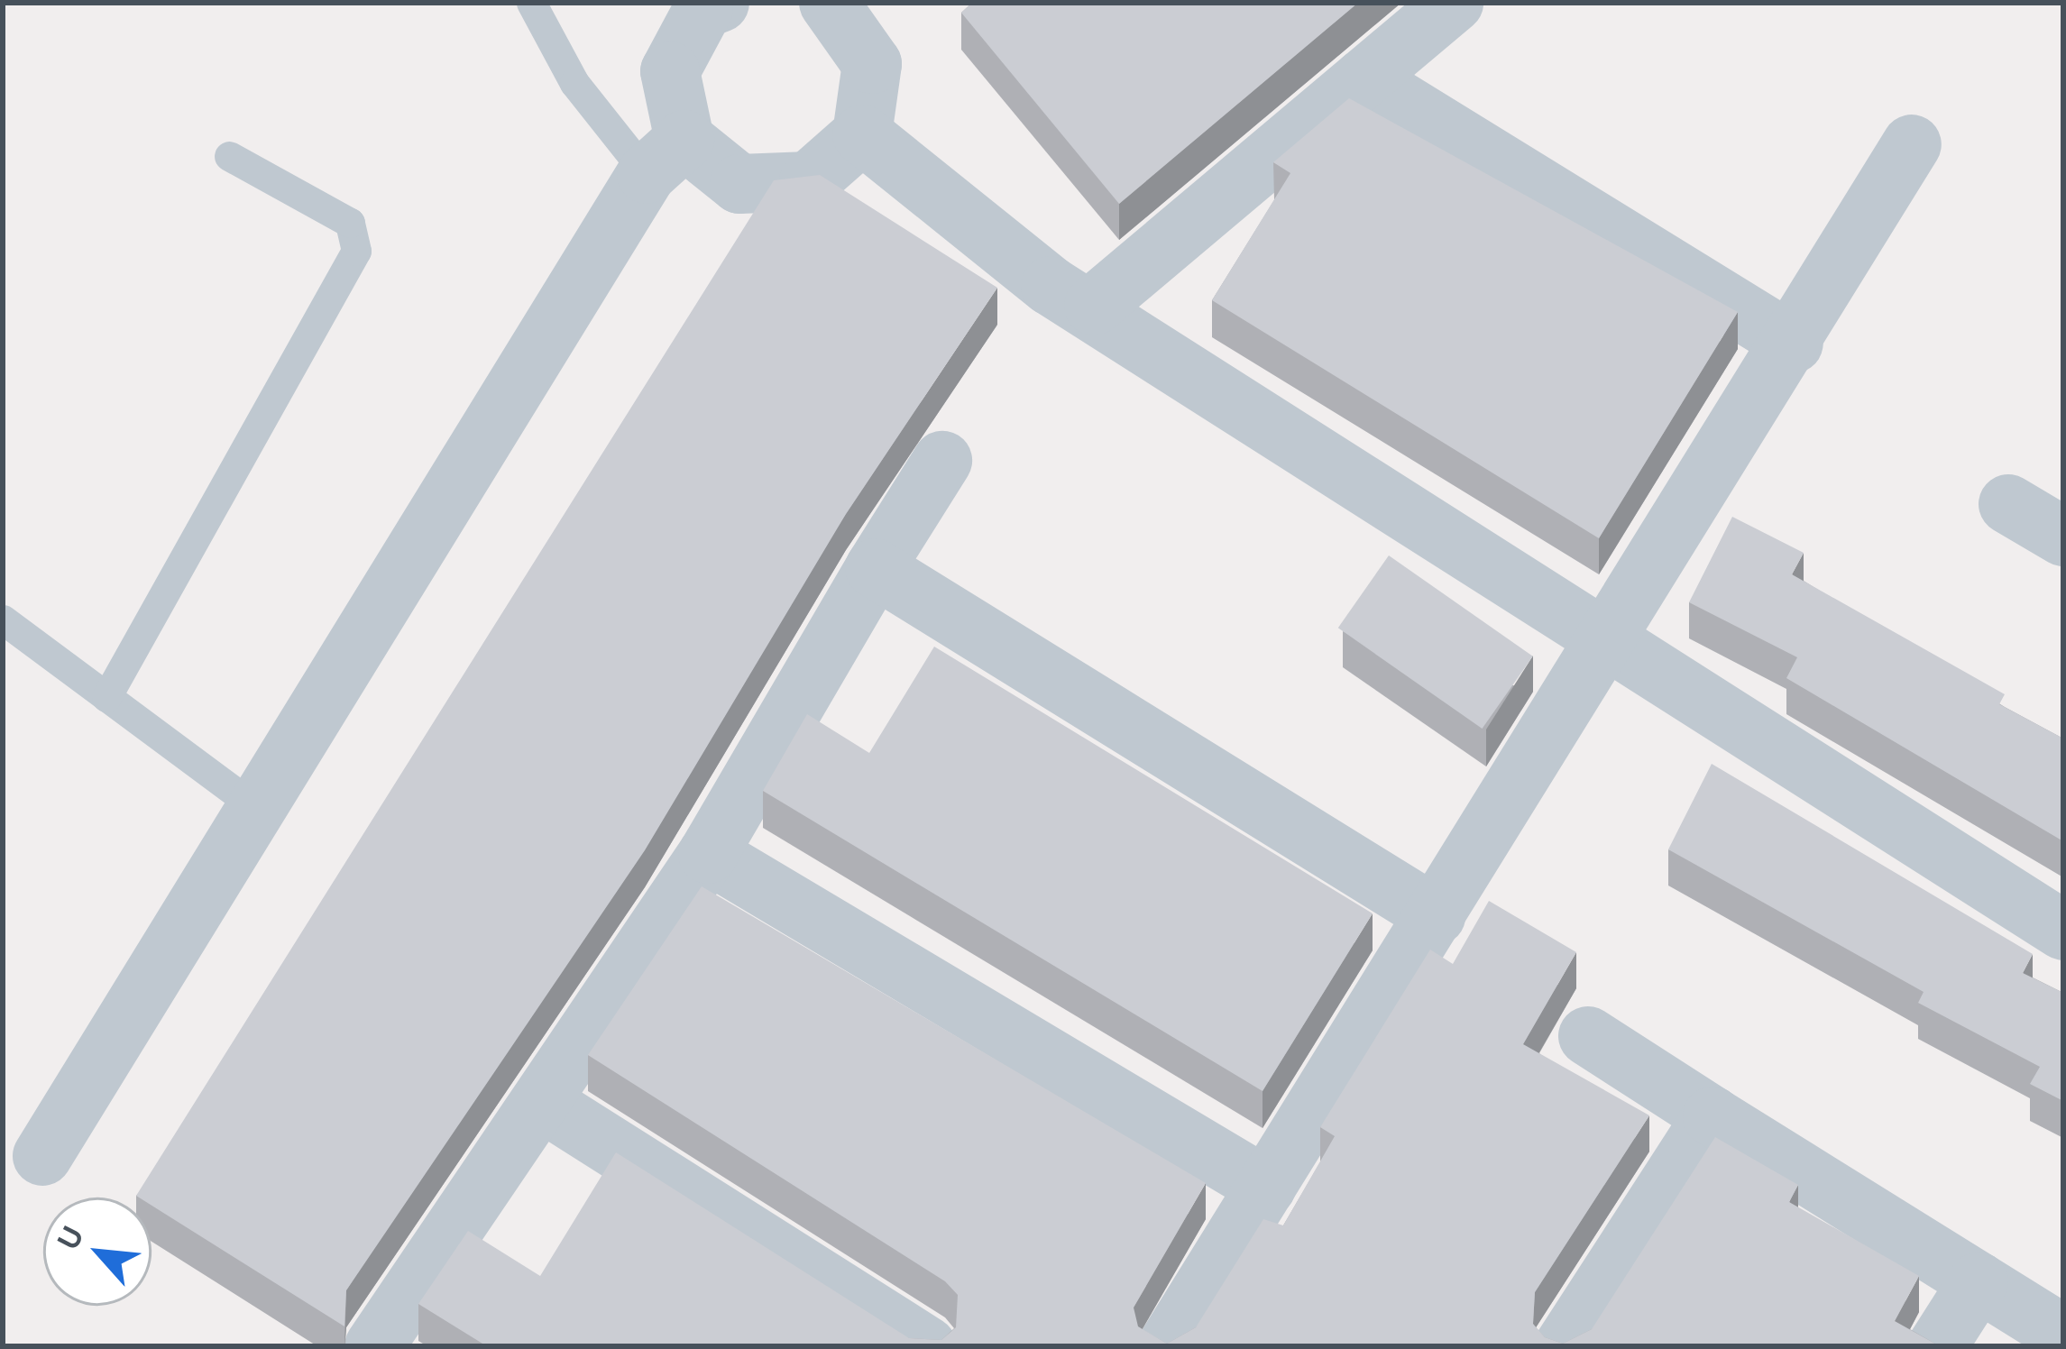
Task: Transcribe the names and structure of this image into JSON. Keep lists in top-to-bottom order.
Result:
{
  "north": "top left"
}
